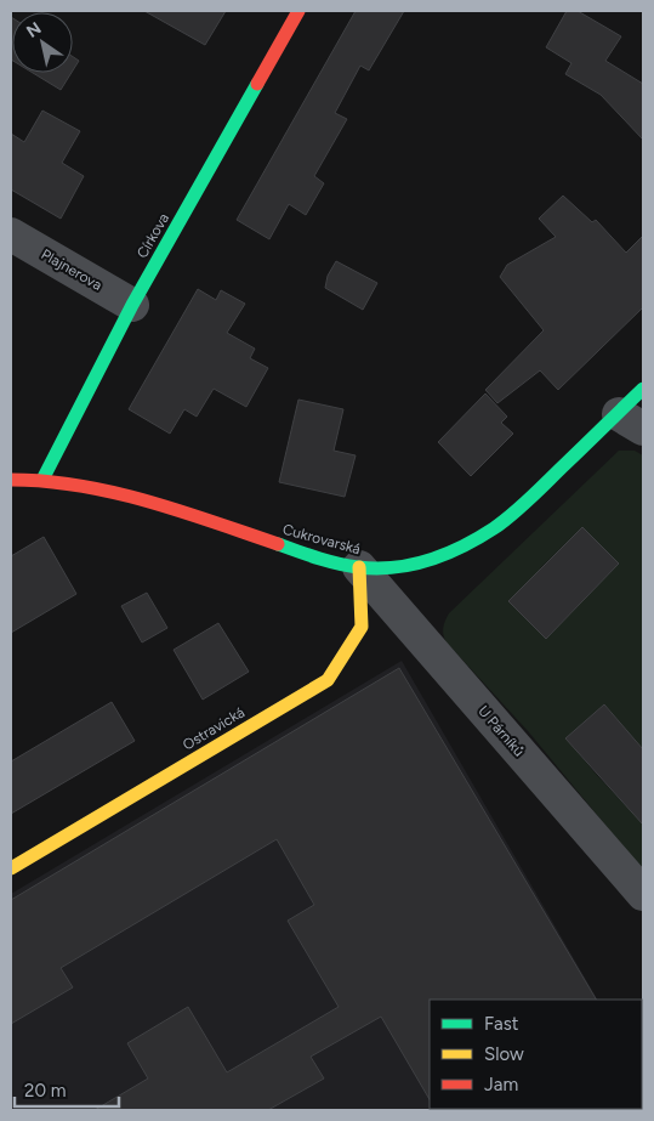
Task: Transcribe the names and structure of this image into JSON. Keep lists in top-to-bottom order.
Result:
{
  "streets": {
    "street": [
      "Církova",
      "Plajnerova",
      "Cukrovarská",
      "Ostravická",
      "U Párníků"
    ]
  },
  "crossings": [
    ["Církova", "Plajnerova"],
    ["Církova", "Cukrovarská"],
    ["Cukrovarská", "Ostravická"],
    ["Cukrovarská", "U Párníků"],
    ["Ostravická", "U Párníků"]
  ],
  "legend": ["Fast", "Slow", "Jam"],
  "scale_bar": "20 m",
  "north": "top left"
}
